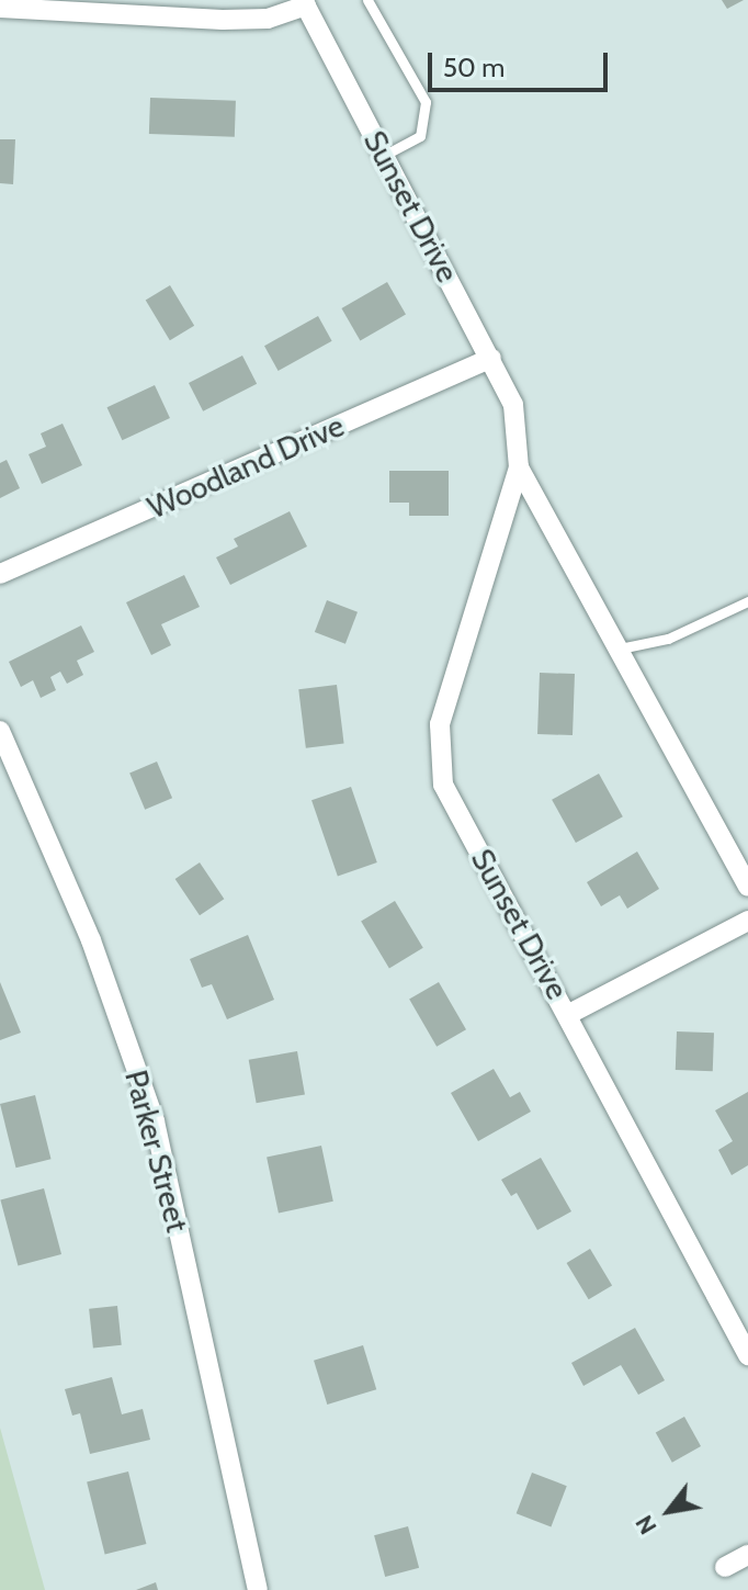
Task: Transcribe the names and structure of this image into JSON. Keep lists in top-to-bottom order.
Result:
{
  "streets": {
    "street": ["Sunset Drive", "Woodland Drive", "Parker Street"]
  },
  "crossings": [
    ["Sunset Drive", "Woodland Drive"]
  ],
  "scale_bar": "50 m",
  "north": "bottom left"
}
